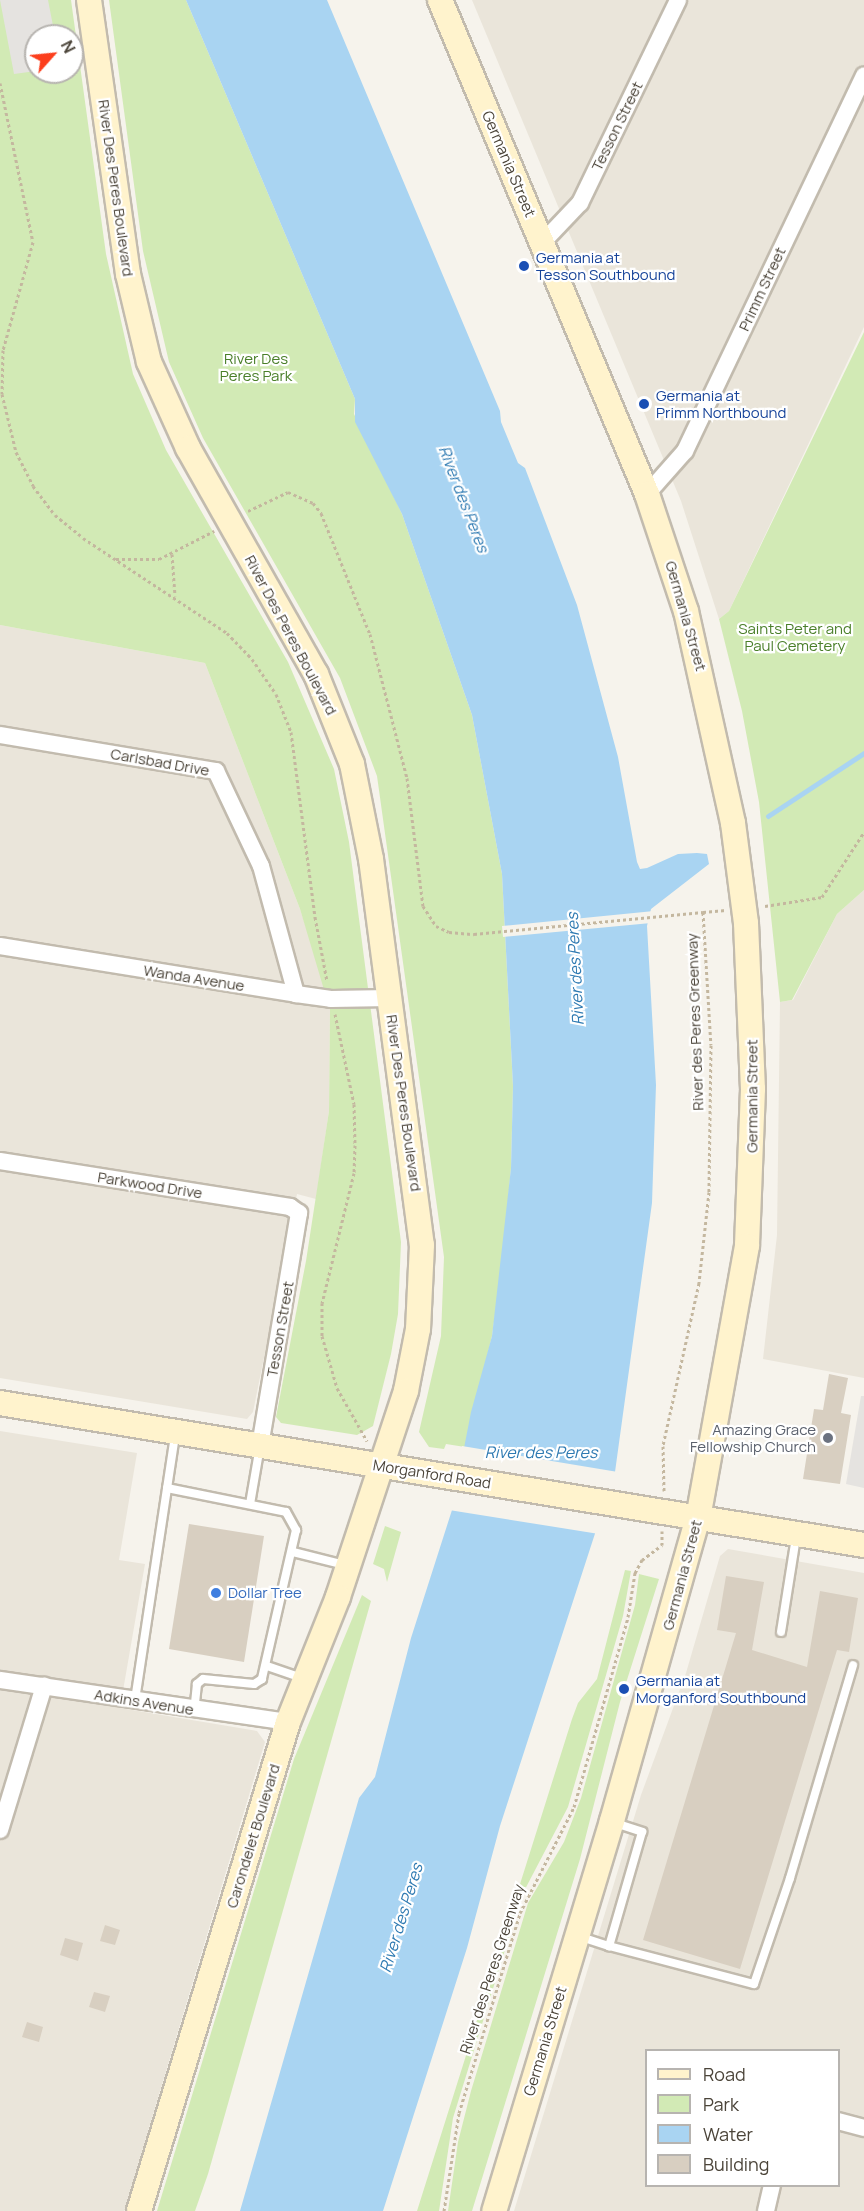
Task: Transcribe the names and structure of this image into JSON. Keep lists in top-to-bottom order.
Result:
{
  "streets": {
    "main road": [
      "Germania Street",
      "River Des Peres Boulevard",
      "Morganford Road",
      "Carondelet Boulevard"
    ],
    "street": [
      "Tesson Street",
      "Primm Street",
      "Carlsbad Drive",
      "Wanda Avenue",
      "Parkwood Drive",
      "Adkins Avenue"
    ],
    "path": ["River des Peres Greenway"]
  },
  "crossings": [
    ["Tesson Street", "Germania Street"],
    ["Tesson Street", "Parkwood Drive"],
    ["Tesson Street", "Morganford Road"],
    ["Germania Street", "Primm Street"],
    ["Germania Street", "Morganford Road"],
    ["River Des Peres Boulevard", "Wanda Avenue"],
    ["River Des Peres Boulevard", "Morganford Road"],
    ["River Des Peres Boulevard", "Carondelet Boulevard"],
    ["Carlsbad Drive", "Wanda Avenue"],
    ["Morganford Road", "Carondelet Boulevard"],
    ["Adkins Avenue", "Carondelet Boulevard"]
  ],
  "water": ["River des Peres"],
  "parks": ["River Des Peres Park", "Saints Peter and Paul Cemetery"],
  "places": [
    "Germania at Tesson Southbound",
    "Germania at Primm Northbound",
    "Amazing Grace Fellowship Church",
    "Dollar Tree",
    "Germania at Morganford Southbound"
  ],
  "legend": [
    "Road",
    "Park",
    "Water",
    "Building"
  ],
  "north": "top right"
}
